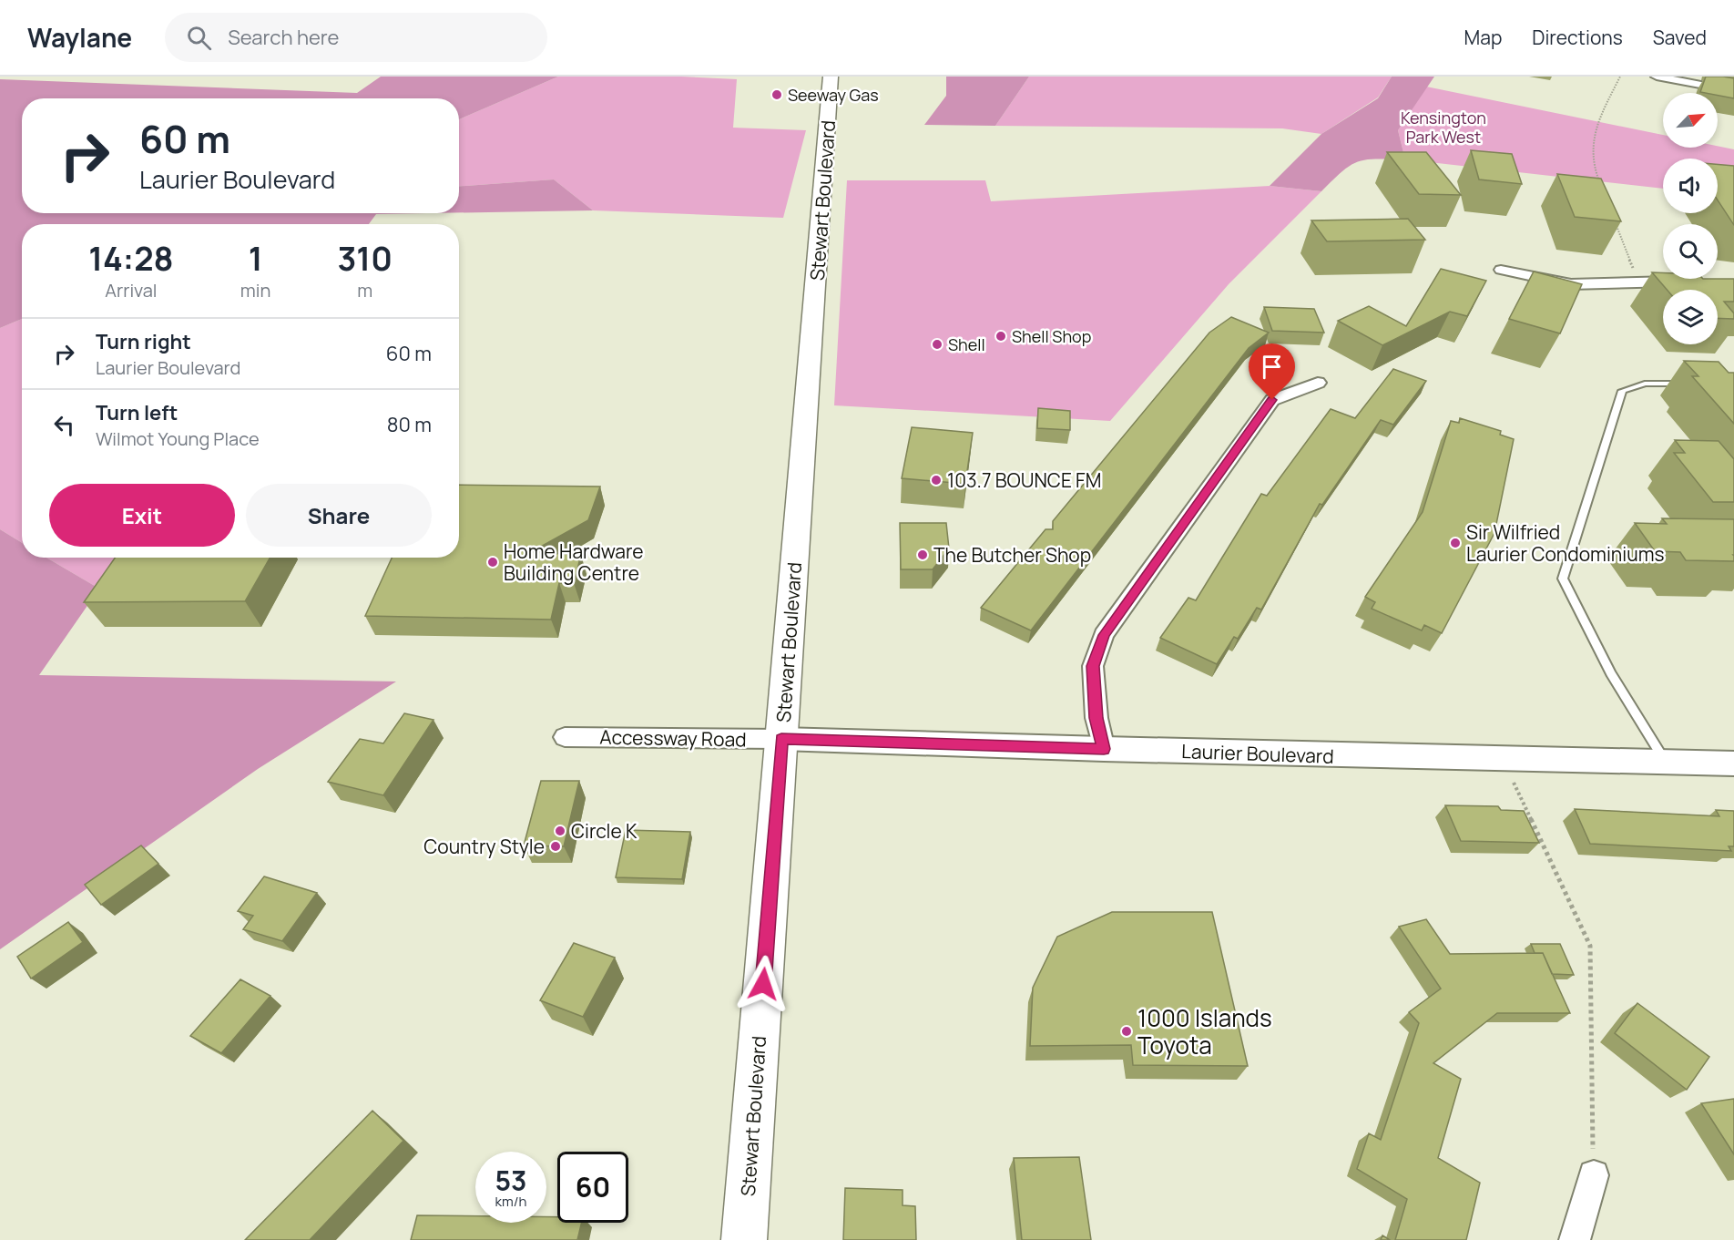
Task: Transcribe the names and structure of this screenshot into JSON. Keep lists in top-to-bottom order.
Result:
{
  "streets": {
    "main road": ["Stewart Boulevard"],
    "street": ["Accessway Road", "Laurier Boulevard"]
  },
  "crossings": [
    ["Stewart Boulevard", "Accessway Road"],
    ["Stewart Boulevard", "Laurier Boulevard"],
    ["Accessway Road", "Laurier Boulevard"]
  ],
  "parks": ["Kensington Park West"],
  "places": [
    "Seeway Gas",
    "Shell Shop",
    "Shell",
    "103.7 BOUNCE FM",
    "Sir Wilfried Laurier Condominiums",
    "The Butcher Shop",
    "Home Hardware Building Centre",
    "Circle K",
    "Country Style",
    "1000 Islands Toyota"
  ],
  "north": "top right",
  "page": {
    "header": "Waylane",
    "search": "Search here",
    "nav": ["Map", "Directions", "Saved"],
    "turn": ["60 m", "Laurier Boulevard"],
    "eta": [
      "14:28",
      "Arrival",
      "1",
      "min",
      "310",
      "m"
    ],
    "list": [
      {
        "name": "Turn right",
        "note": "Laurier Boulevard",
        "value": "60 m"
      },
      {
        "name": "Turn left",
        "note": "Wilmot Young Place",
        "value": "80 m"
      }
    ],
    "buttons": ["Exit", "Share"],
    "speed": "53 km/h",
    "limit": "60"
  }
}
